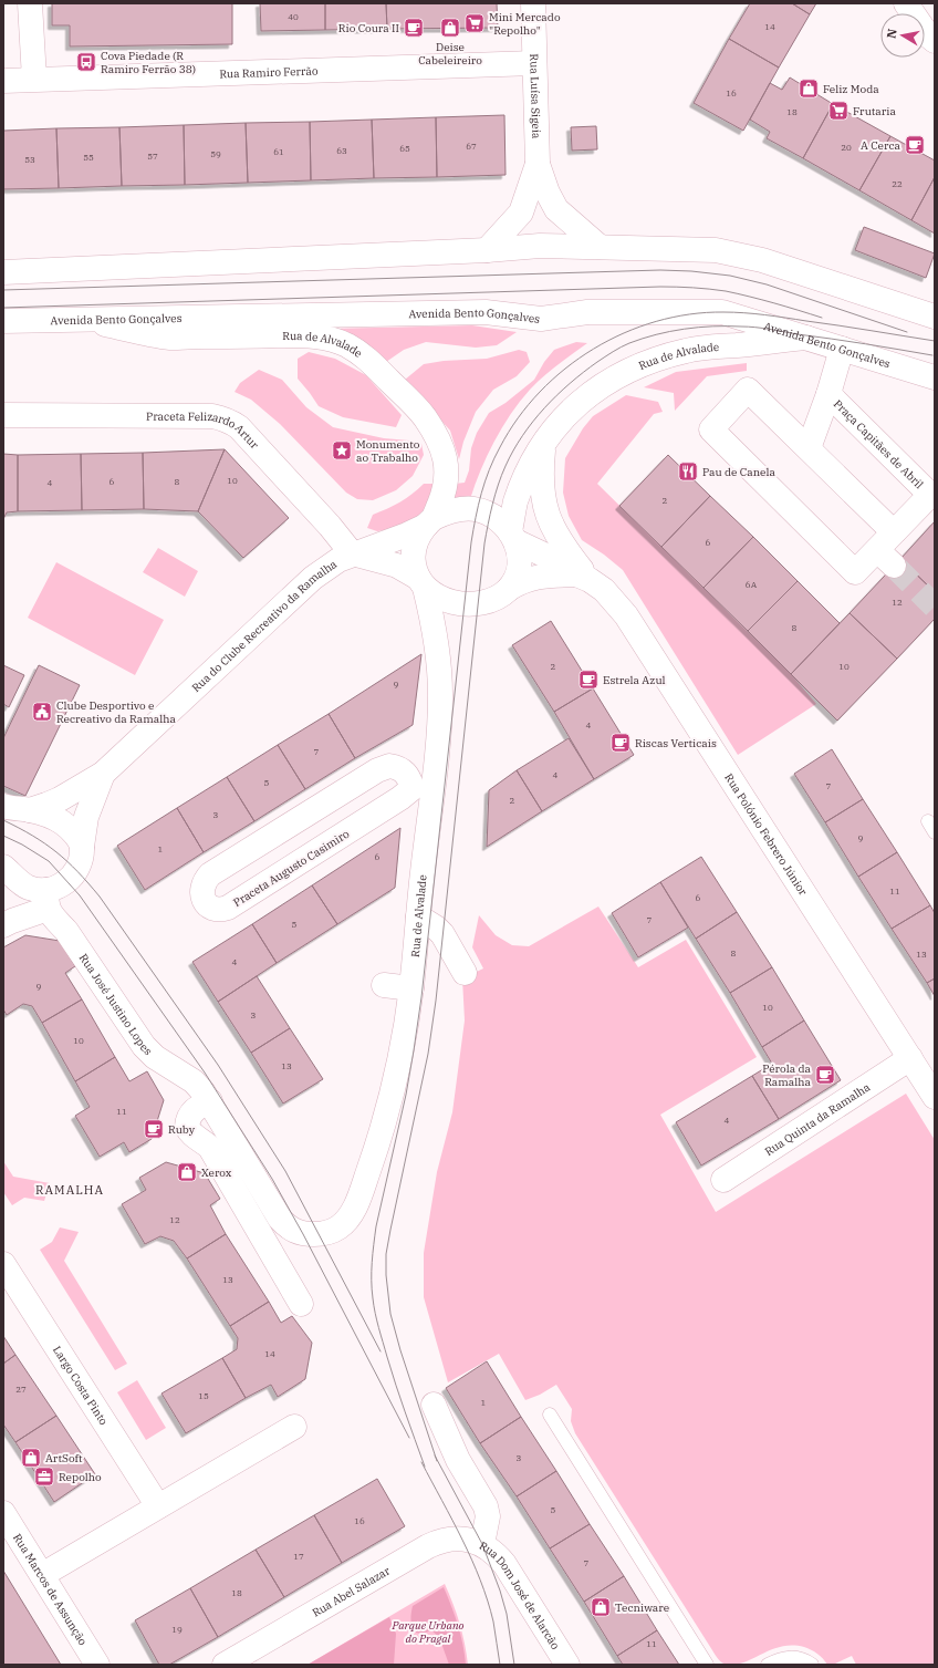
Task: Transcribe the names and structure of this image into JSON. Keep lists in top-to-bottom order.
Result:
{
  "streets": {
    "street": [
      "Rua Ramiro Ferrão",
      "Rua Luísa Sigeia",
      "Avenida Bento Gonçalves",
      "Rua de Alvalade",
      "Praceta Felizardo Artur",
      "Praça Capitães de Abril",
      "Rua do Clube Recreativo da Ramalha",
      "Rua Polónio Febrero Júnior",
      "Praceta Augusto Casimiro",
      "Rua José Justino Lopes",
      "Rua Quinta da Ramalha",
      "Largo Costa Pinto",
      "Rua Marcos de Assunção",
      "Rua Abel Salazar",
      "Rua Dom José de Alarcão"
    ]
  },
  "crossings": [
    ["Rua Ramiro Ferrão", "Rua Luísa Sigeia"],
    ["Avenida Bento Gonçalves", "Rua de Alvalade"],
    ["Avenida Bento Gonçalves", "Praça Capitães de Abril"],
    ["Rua de Alvalade", "Rua do Clube Recreativo da Ramalha"],
    ["Rua de Alvalade", "Rua Polónio Febrero Júnior"],
    ["Rua de Alvalade", "Rua José Justino Lopes"],
    ["Praceta Felizardo Artur", "Rua do Clube Recreativo da Ramalha"],
    ["Rua do Clube Recreativo da Ramalha", "Rua Polónio Febrero Júnior"],
    ["Rua Polónio Febrero Júnior", "Rua Quinta da Ramalha"],
    ["Rua Abel Salazar", "Rua Dom José de Alarcão"]
  ],
  "districts": ["RAMALHA"],
  "parks": ["Parque Urbano do Pragal"],
  "places": {
    "supermarket": ["Mini Mercado \"Repolho\"", "Frutaria"],
    "cafe": [
      "Rio Coura II",
      "A Cerca",
      "Estrela Azul",
      "Riscas Verticais",
      "Pérola da Ramalha",
      "Ruby"
    ],
    "shop": [
      "Deise Cabeleireiro",
      "Feliz Moda",
      "Xerox",
      "ArtSoft",
      "Tecniware"
    ],
    "bus stop": ["Cova Piedade (R Ramiro Ferrão 38)"],
    "place": ["Monumento ao Trabalho"],
    "restaurant": ["Pau de Canela"],
    "public building": ["Clube Desportivo e Recreativo da Ramalha"],
    "office": ["Repolho"]
  },
  "house_numbers": [
    "40",
    "14",
    "16",
    "18",
    "67",
    "20",
    "65",
    "63",
    "61",
    "59",
    "57",
    "55",
    "53",
    "22",
    "10",
    "6",
    "8",
    "4",
    "2",
    "6",
    "6A",
    "12",
    "8",
    "2",
    "10",
    "9",
    "4",
    "7",
    "4",
    "5",
    "7",
    "2",
    "3",
    "9",
    "1",
    "6",
    "11",
    "6",
    "7",
    "5",
    "8",
    "13",
    "4",
    "9",
    "10",
    "3",
    "10",
    "13",
    "11",
    "4",
    "12",
    "13",
    "14",
    "27",
    "15",
    "1",
    "3",
    "5",
    "16",
    "17",
    "7",
    "18",
    "19",
    "11"
  ],
  "north": "left"
}
